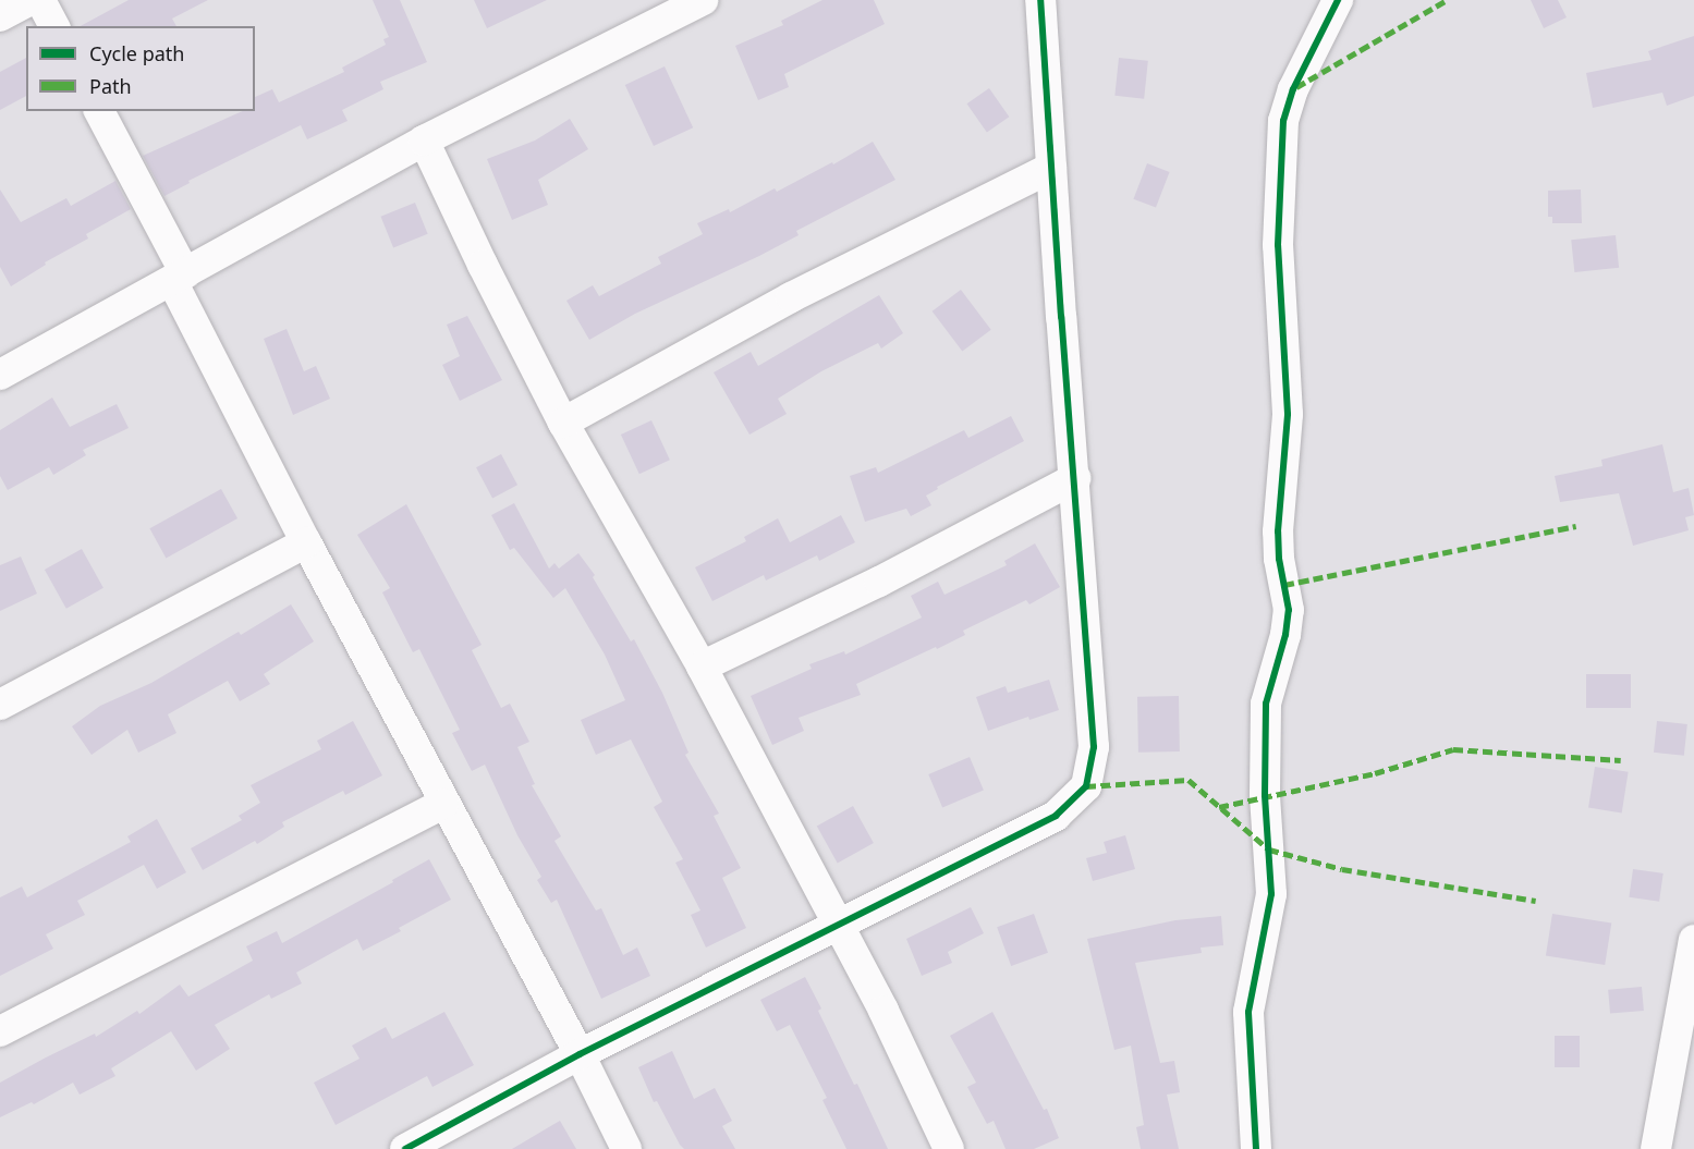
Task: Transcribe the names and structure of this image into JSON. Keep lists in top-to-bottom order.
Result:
{
  "legend": ["Cycle path", "Path"]
}
